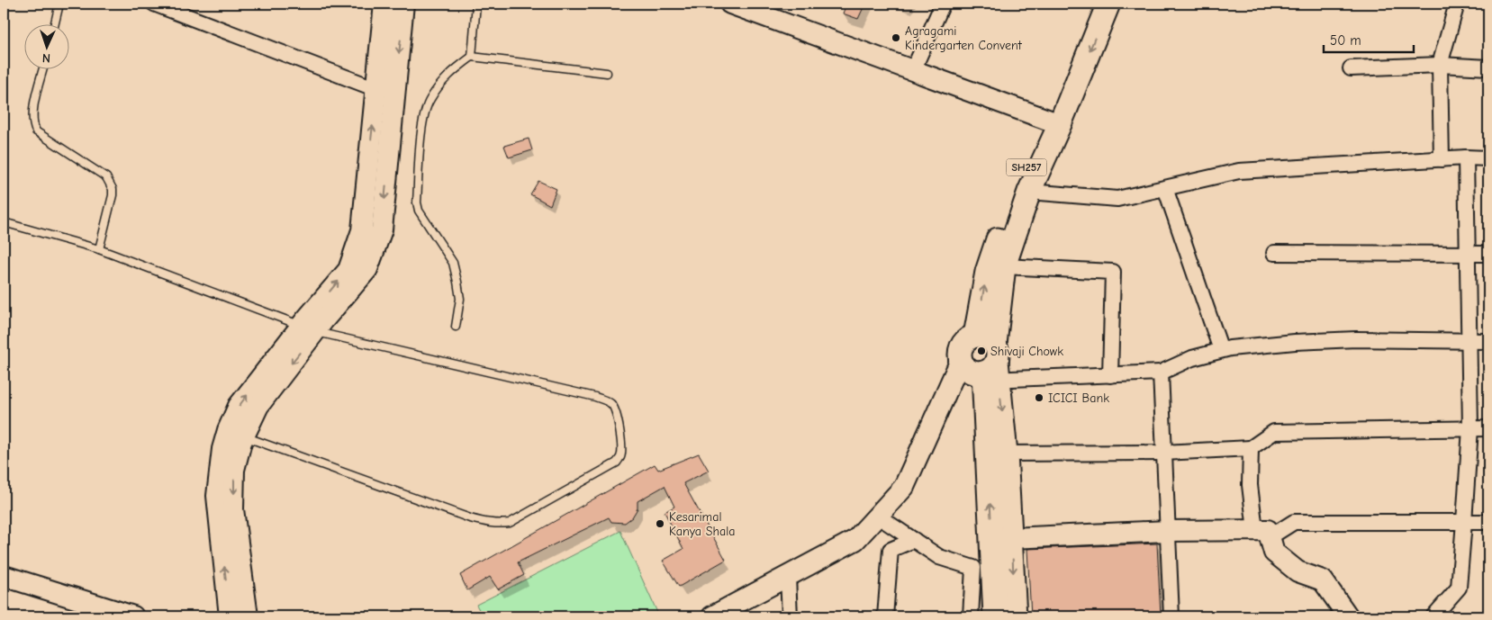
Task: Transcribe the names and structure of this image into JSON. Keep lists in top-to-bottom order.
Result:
{
  "streets": {
    "main road": ["SH257"]
  },
  "places": [
    "Agragami Kindergarten Convent",
    "Shivaji Chowk",
    "ICICI Bank",
    "Kesarimal Kanya Shala"
  ],
  "scale_bar": "50 m",
  "north": "bottom"
}
